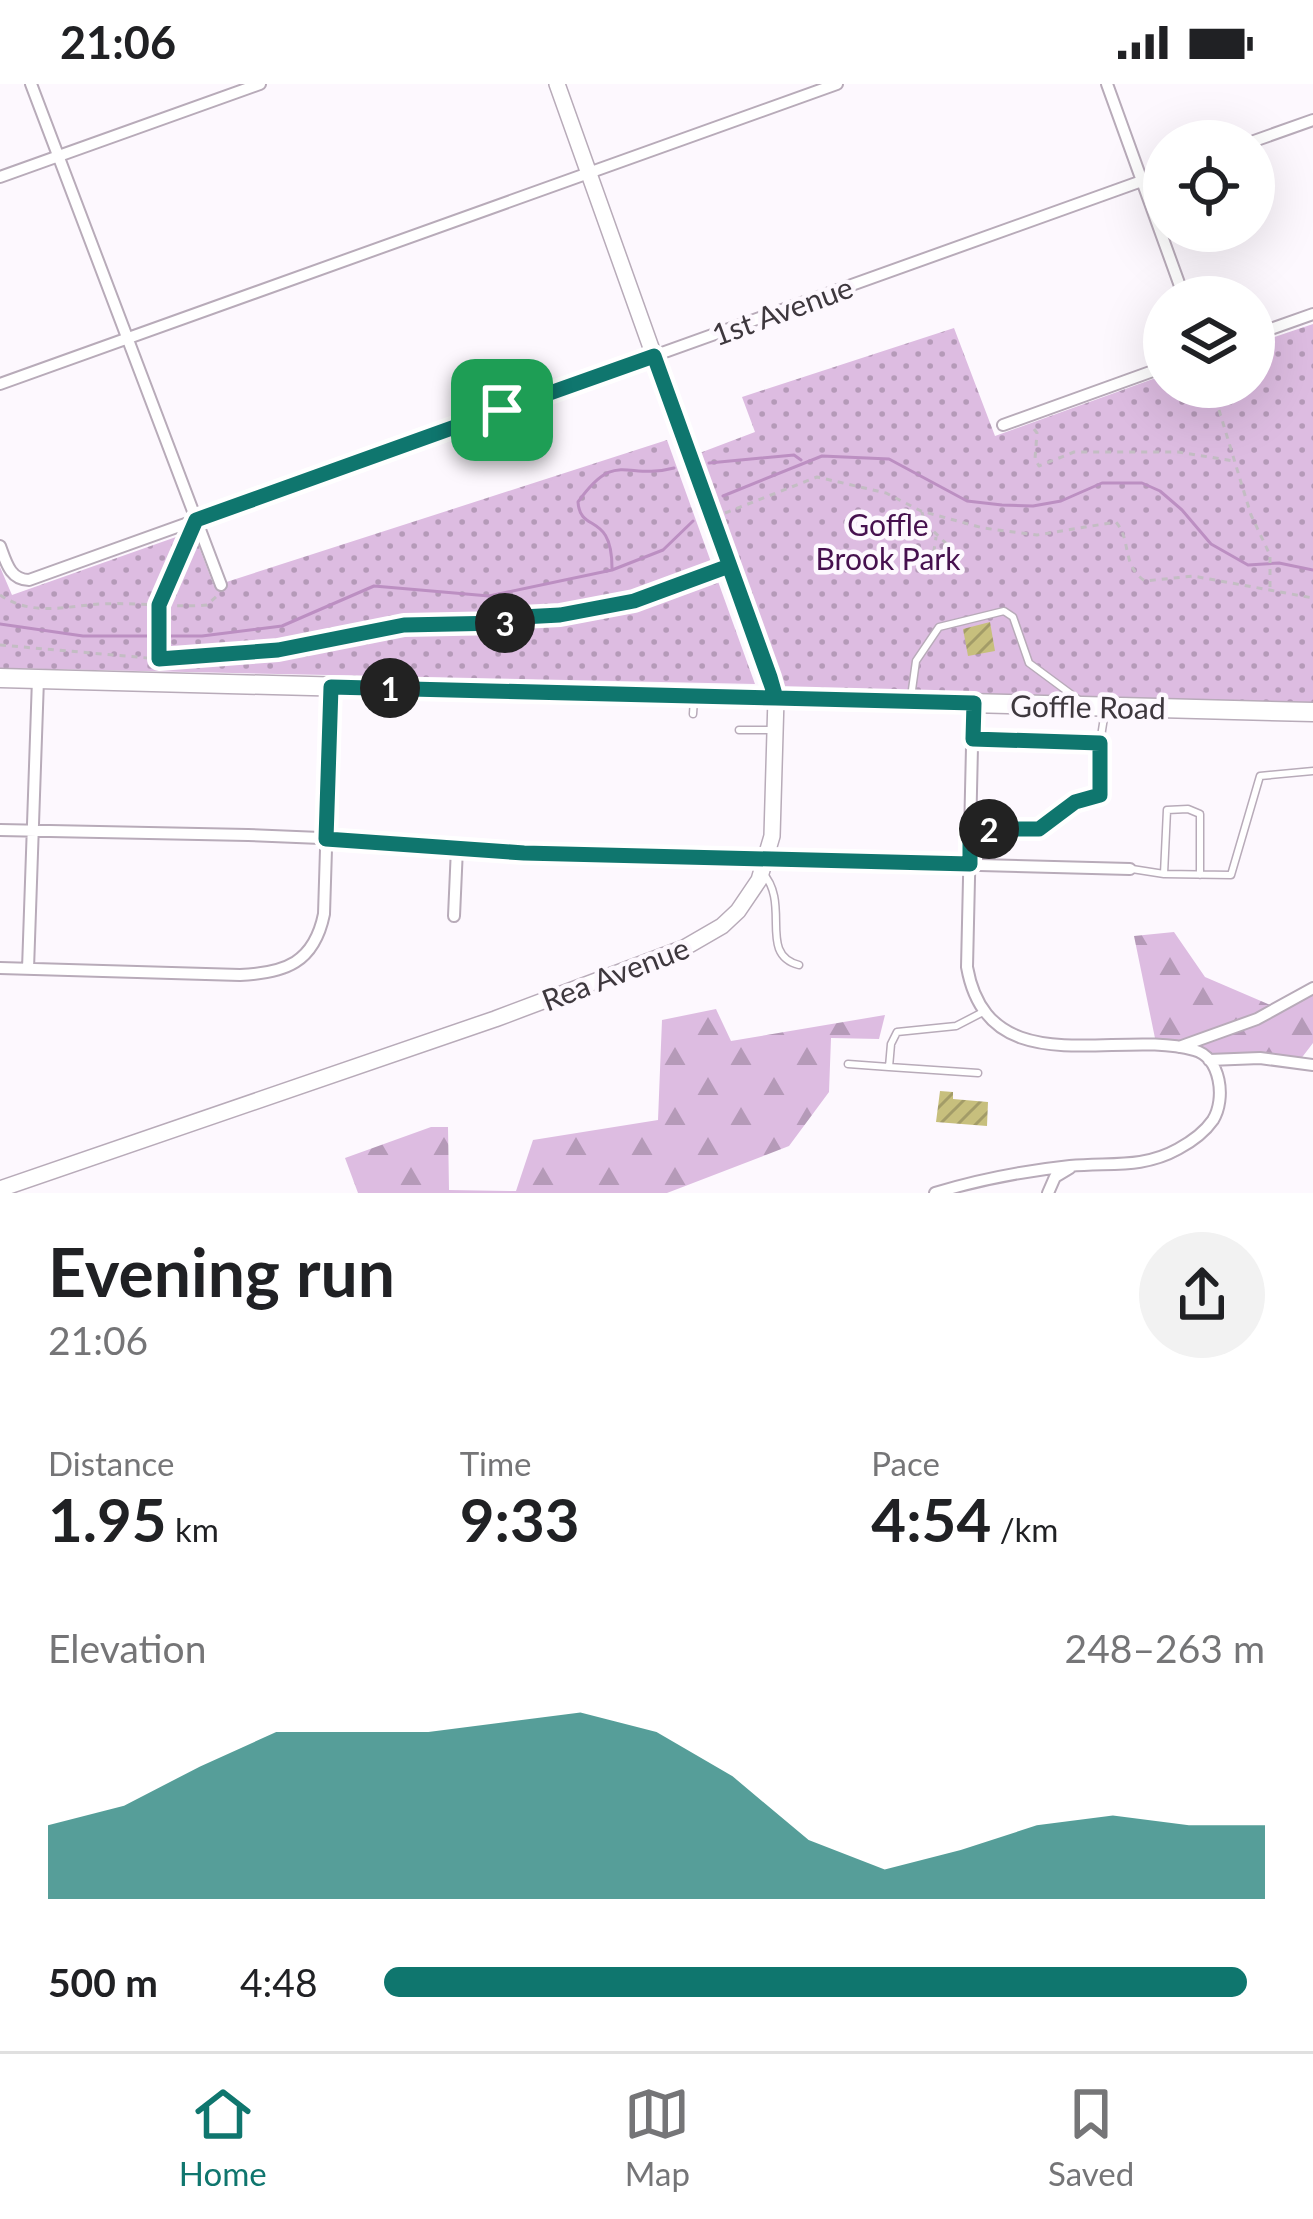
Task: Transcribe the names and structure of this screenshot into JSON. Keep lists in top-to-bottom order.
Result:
{
  "streets": {
    "main road": ["Goffle Road"],
    "street": ["1st Avenue", "Rea Avenue"]
  },
  "crossings": [
    ["1st Avenue", "Rea Avenue"],
    ["Goffle Road", "Rea Avenue"]
  ],
  "parks": ["Goffle Brook Park"],
  "page": {
    "status": "21:06",
    "pins": ["3", "1", "2"],
    "heading": ["Evening run", "21:06"],
    "stats": [
      ["Distance", "1.95 km"],
      ["Time", "9:33"],
      ["Pace", "4:54 /km"]
    ],
    "chart": ["Elevation", "248–263 m"],
    "list": [
      {
        "name": "500 m",
        "note": "4:48"
      }
    ],
    "tabs": ["Home", "Map", "Saved"]
  }
}
